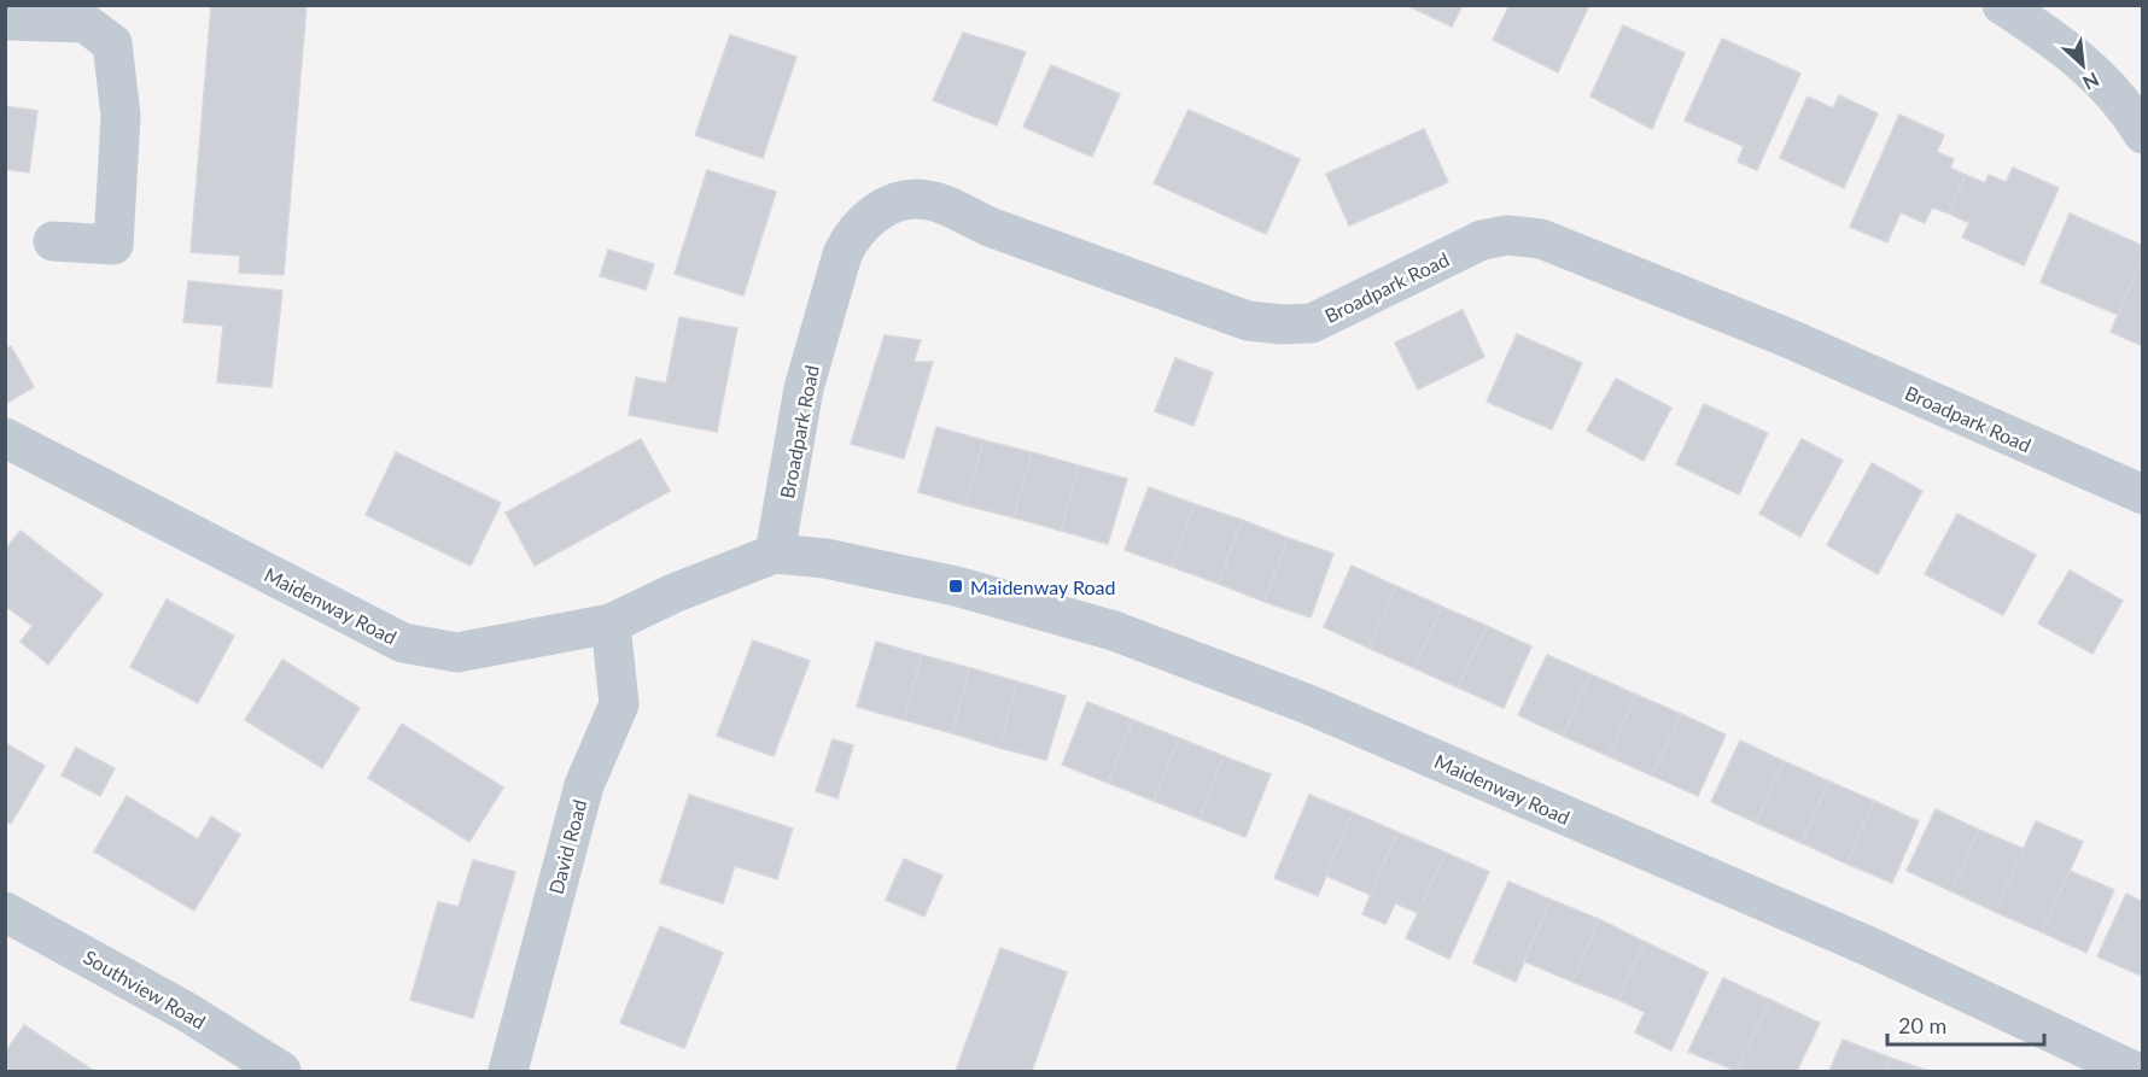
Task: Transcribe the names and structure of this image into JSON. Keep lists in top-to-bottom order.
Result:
{
  "streets": {
    "street": [
      "Broadpark Road",
      "Maidenway Road",
      "David Road",
      "Southview Road"
    ]
  },
  "crossings": [
    ["Broadpark Road", "Maidenway Road"],
    ["Maidenway Road", "David Road"]
  ],
  "places": {
    "transit": ["Maidenway Road"]
  },
  "scale_bar": "20 m",
  "north": "bottom right"
}
